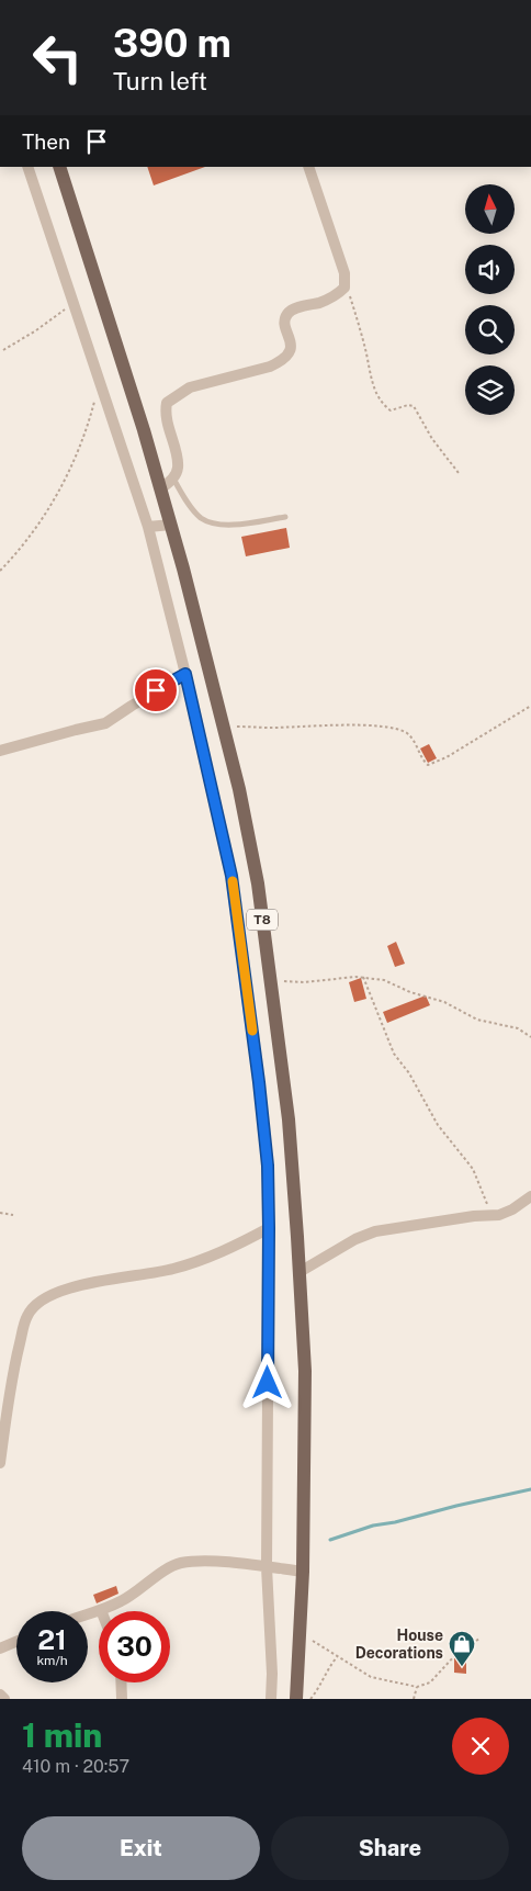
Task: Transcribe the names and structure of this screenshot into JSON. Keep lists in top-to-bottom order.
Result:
{
  "streets": {
    "main road": ["T8"]
  },
  "places": {
    "shop": ["House Decorations"]
  },
  "north": "top",
  "page": {
    "turn": ["390 m", "Turn left"],
    "then": "Then",
    "speed": "21 km/h",
    "limit": "30",
    "heading": ["1 min", "410 m · 20:57"],
    "buttons": ["Exit", "Share"]
  }
}
